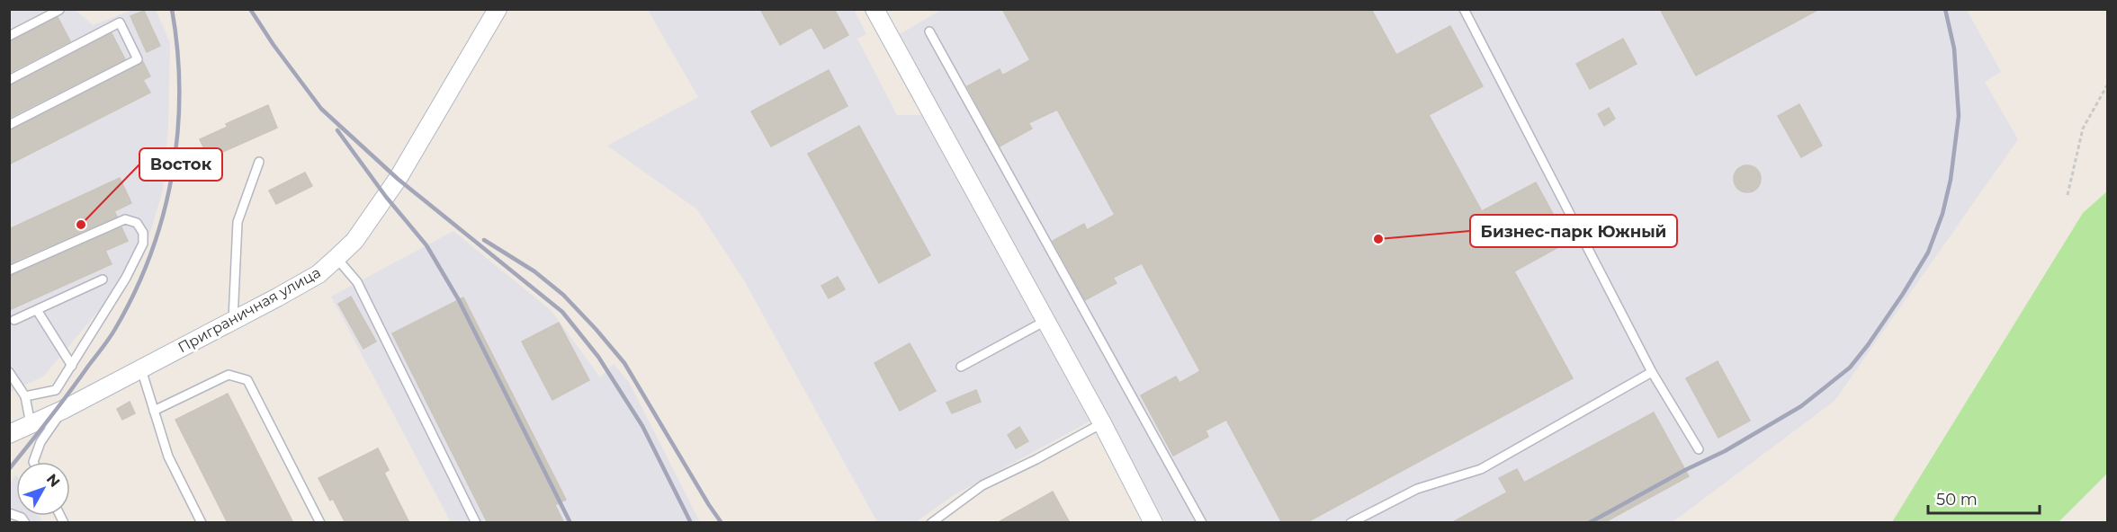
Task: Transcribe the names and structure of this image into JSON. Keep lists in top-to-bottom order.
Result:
{
  "streets": {
    "street": ["Приграничная улица"]
  },
  "places": ["Восток", "Бизнес-парк Южный"],
  "scale_bar": "50 m",
  "north": "top right"
}
